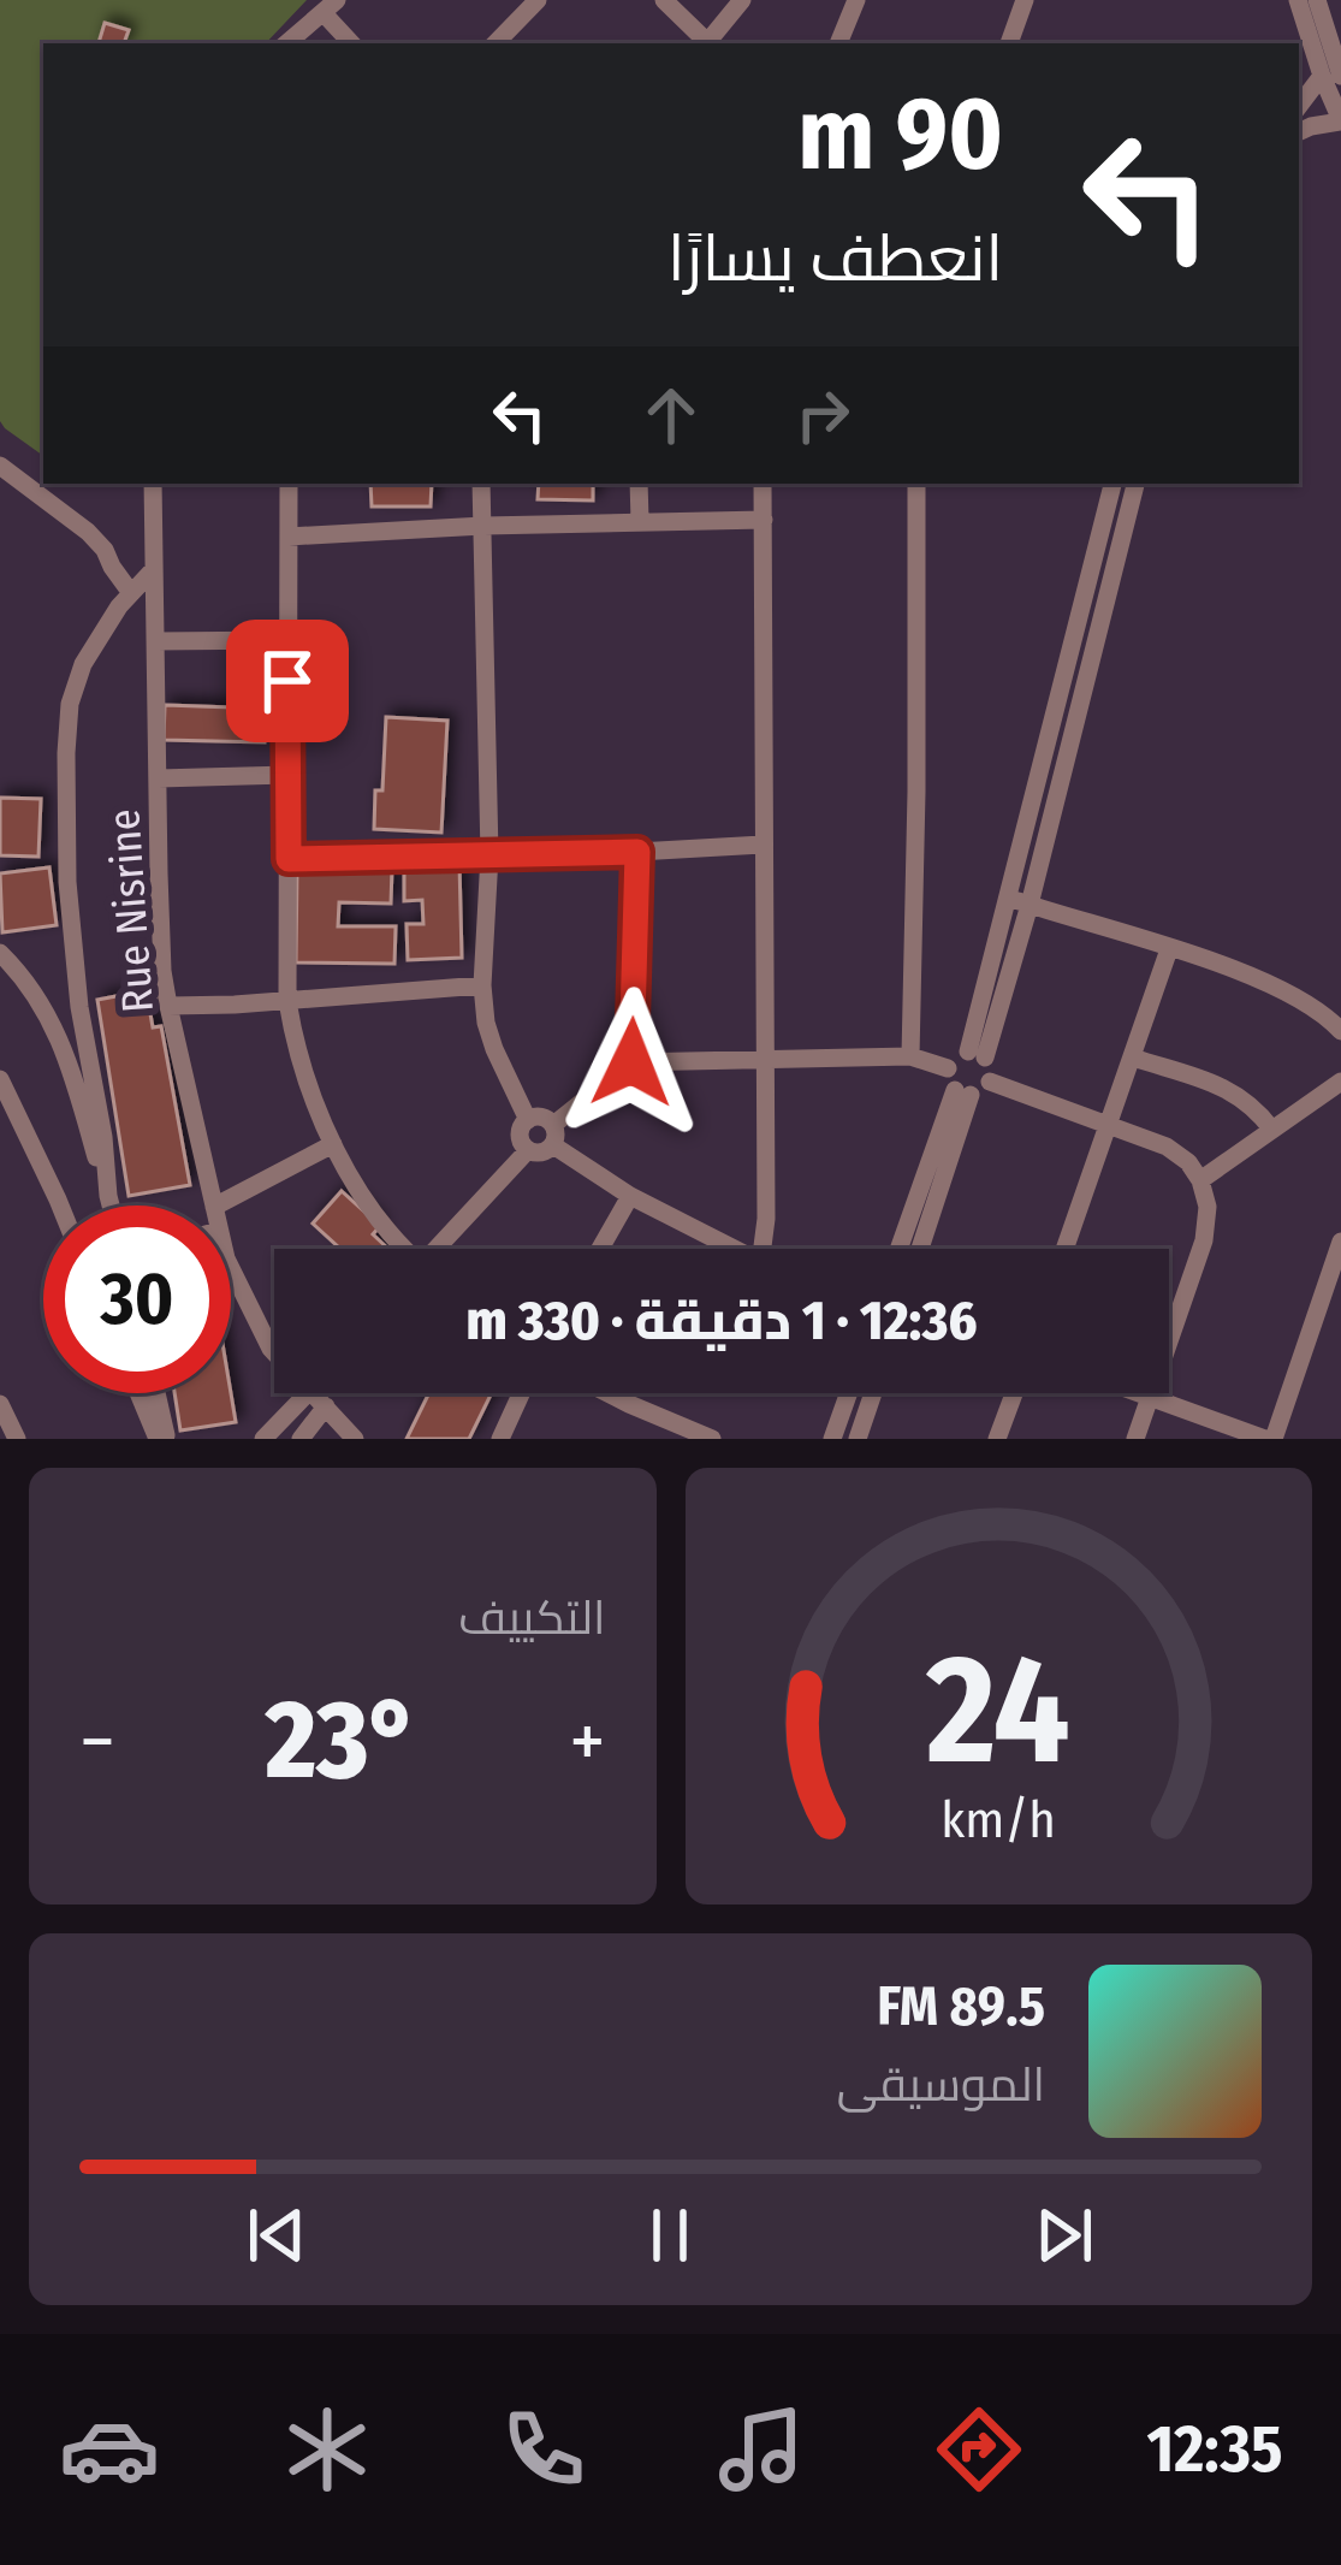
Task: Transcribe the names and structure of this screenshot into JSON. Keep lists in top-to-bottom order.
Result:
{
  "streets": {
    "street": ["Rue Nisrine"]
  },
  "page": {
    "turn": ["90 m", "انعطف يسارًا"],
    "limit": "30",
    "trip": "12:36 · 1 دقيقة · 330 m",
    "tile": "التكييف",
    "heat": ["−", "23°", "+"],
    "song": ["89.5 FM", "الموسيقى"],
    "tabs": "12:35",
    "gauge": ["24", "km/h"]
  }
}
